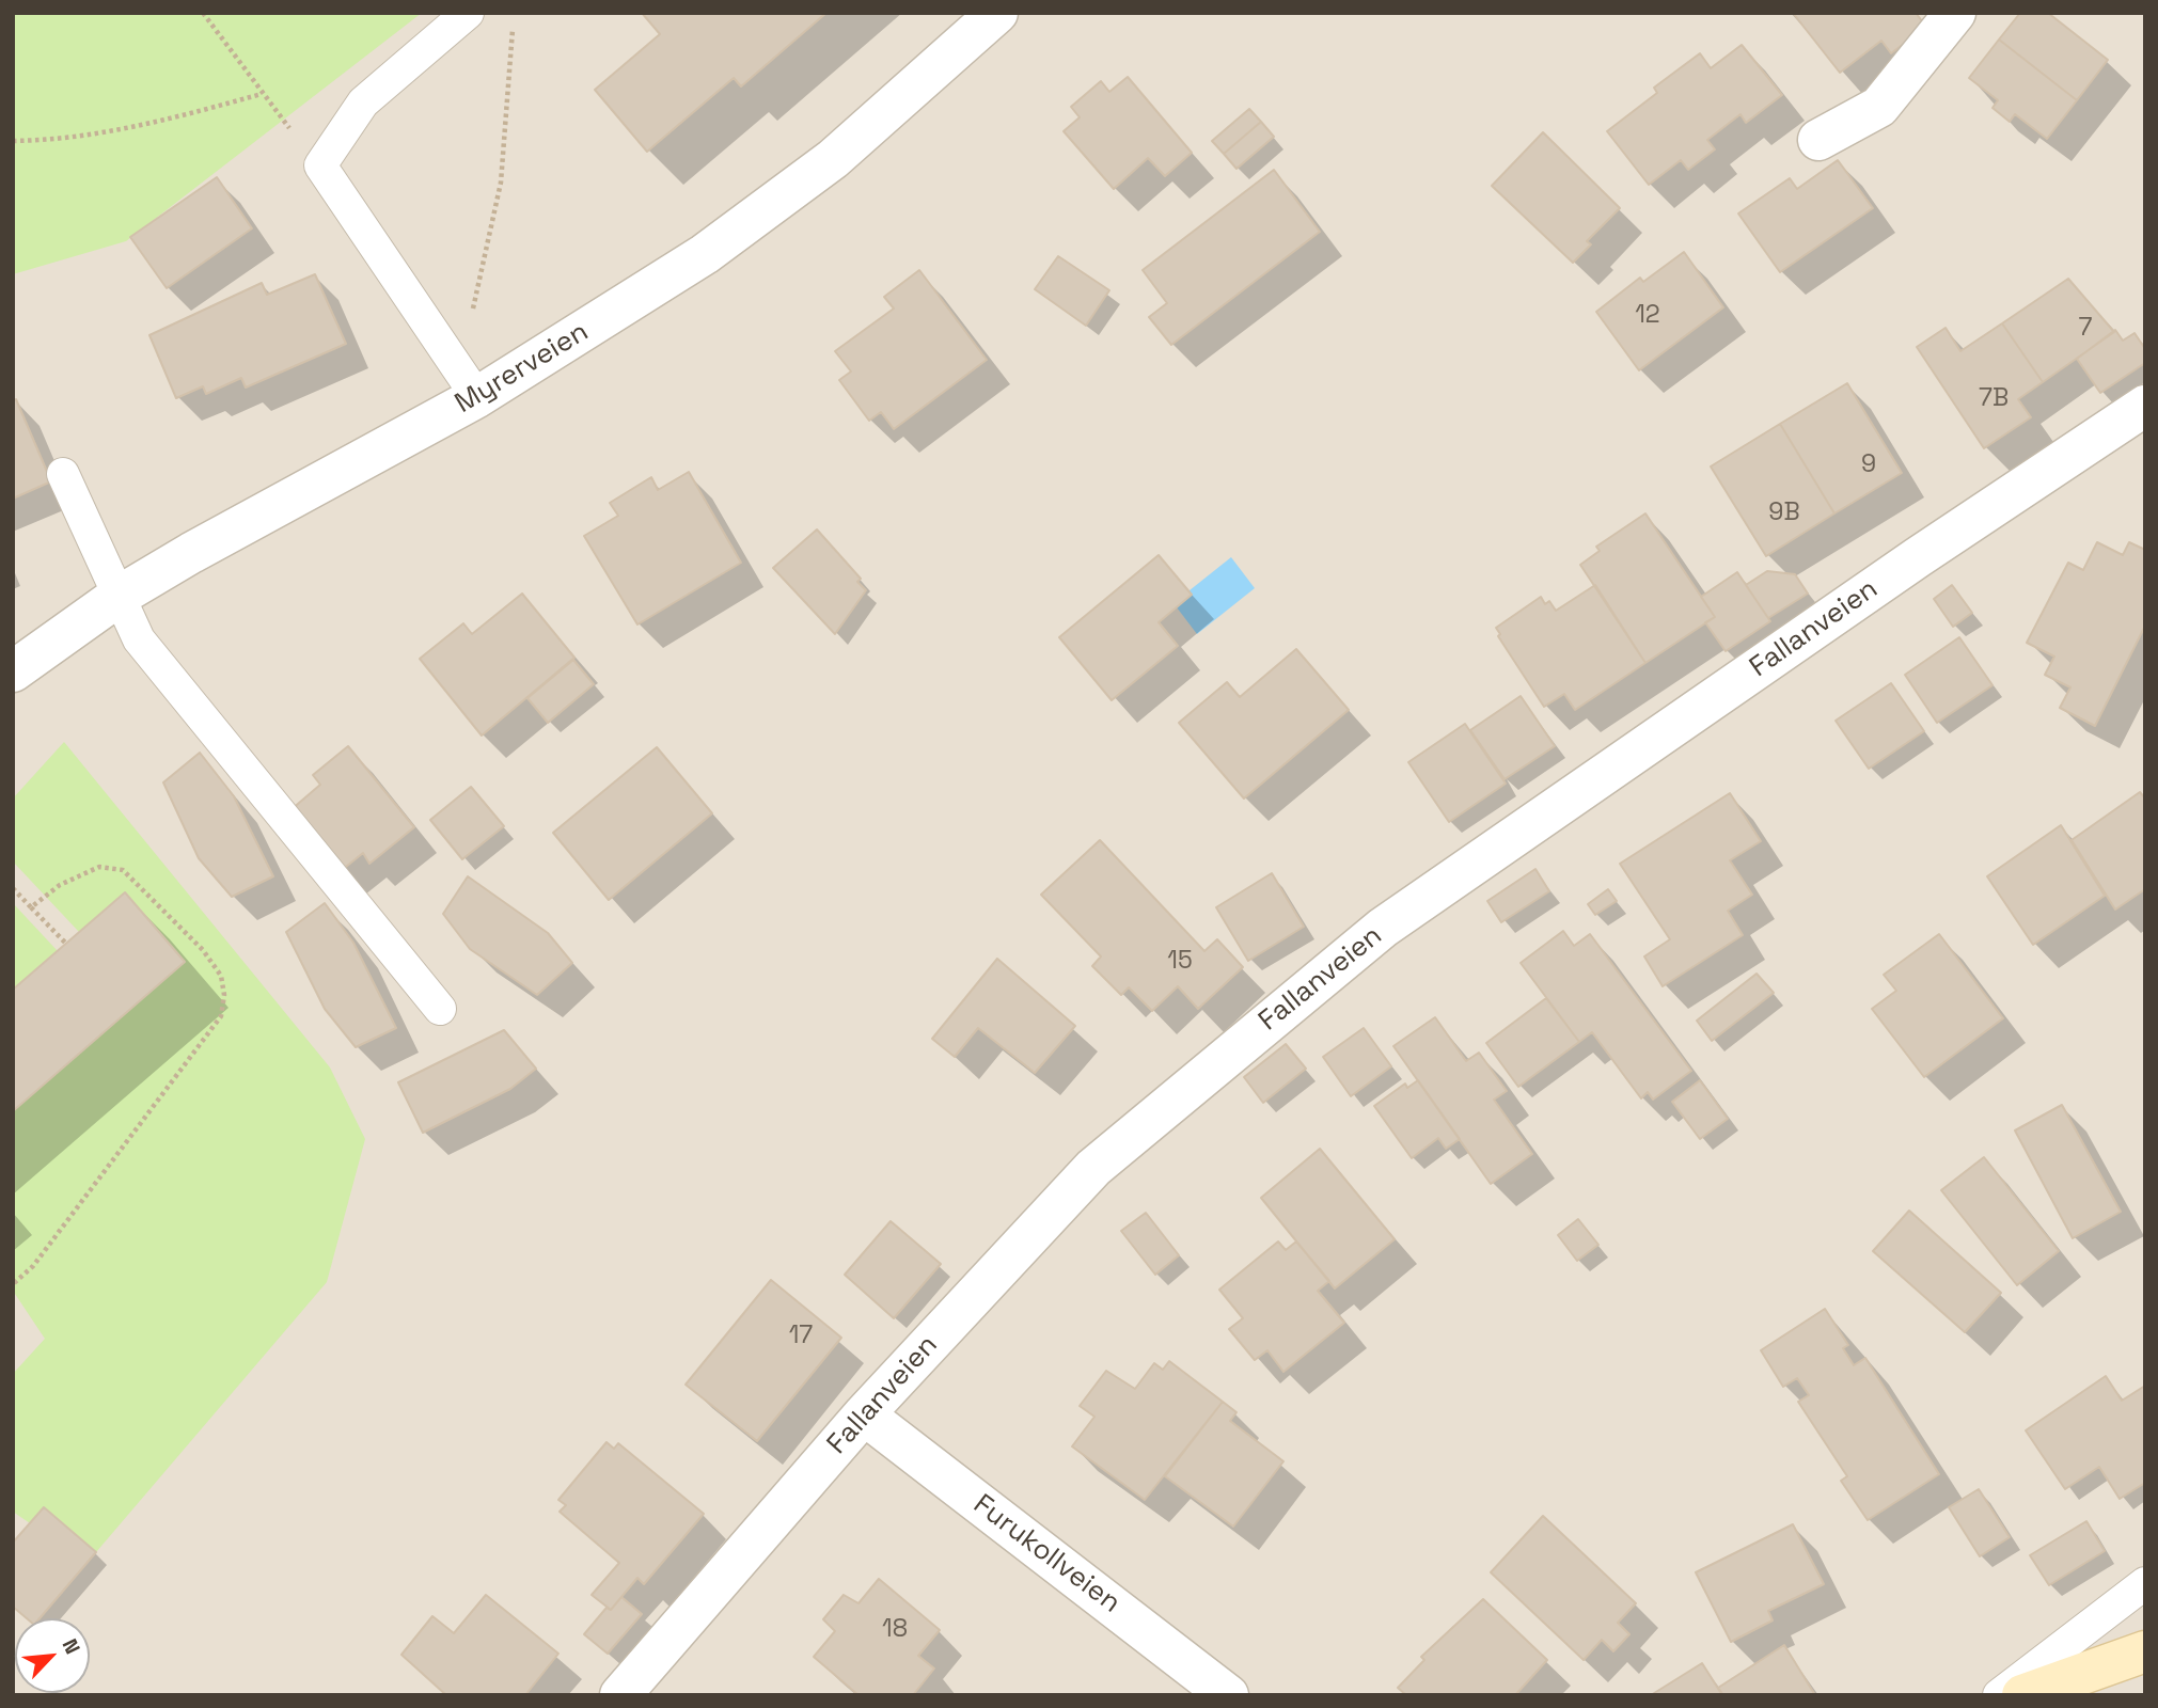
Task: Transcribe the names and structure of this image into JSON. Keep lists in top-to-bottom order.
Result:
{
  "streets": {
    "street": ["Myrerveien", "Fallanveien", "Furukollveien"]
  },
  "crossings": [
    ["Fallanveien", "Furukollveien"]
  ],
  "house_numbers": [
    "12",
    "7",
    "7B",
    "9",
    "9B",
    "15",
    "17",
    "18"
  ],
  "north": "top right"
}
